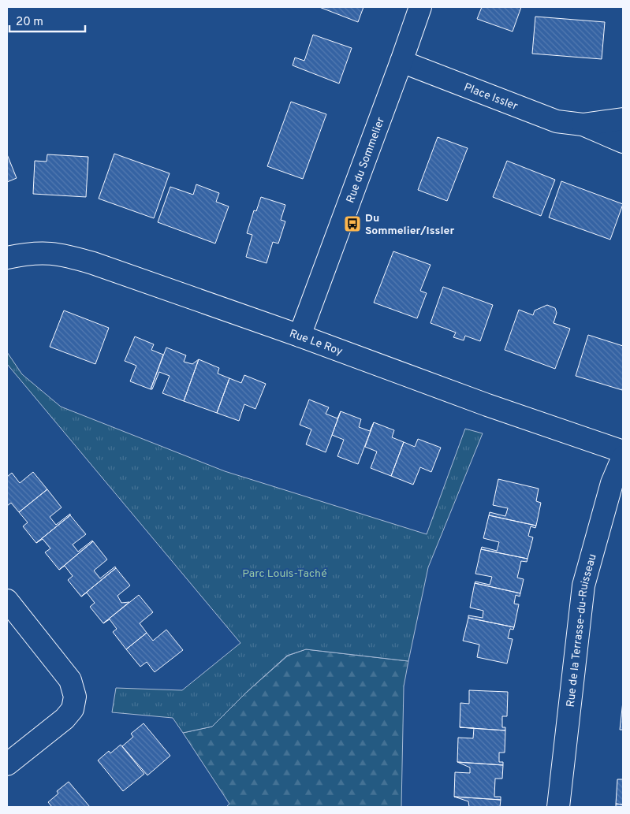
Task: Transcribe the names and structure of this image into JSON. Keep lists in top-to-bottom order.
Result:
{
  "streets": {
    "street": [
      "Place Issler",
      "Rue du Sommelier",
      "Rue Le Roy",
      "Rue de la Terrasse-du-Ruisseau"
    ]
  },
  "crossings": [
    ["Place Issler", "Rue du Sommelier"],
    ["Rue du Sommelier", "Rue Le Roy"]
  ],
  "parks": ["Parc Louis-Taché"],
  "places": {
    "bus stop": ["Du Sommelier/Issler"]
  },
  "scale_bar": "20 m"
}
